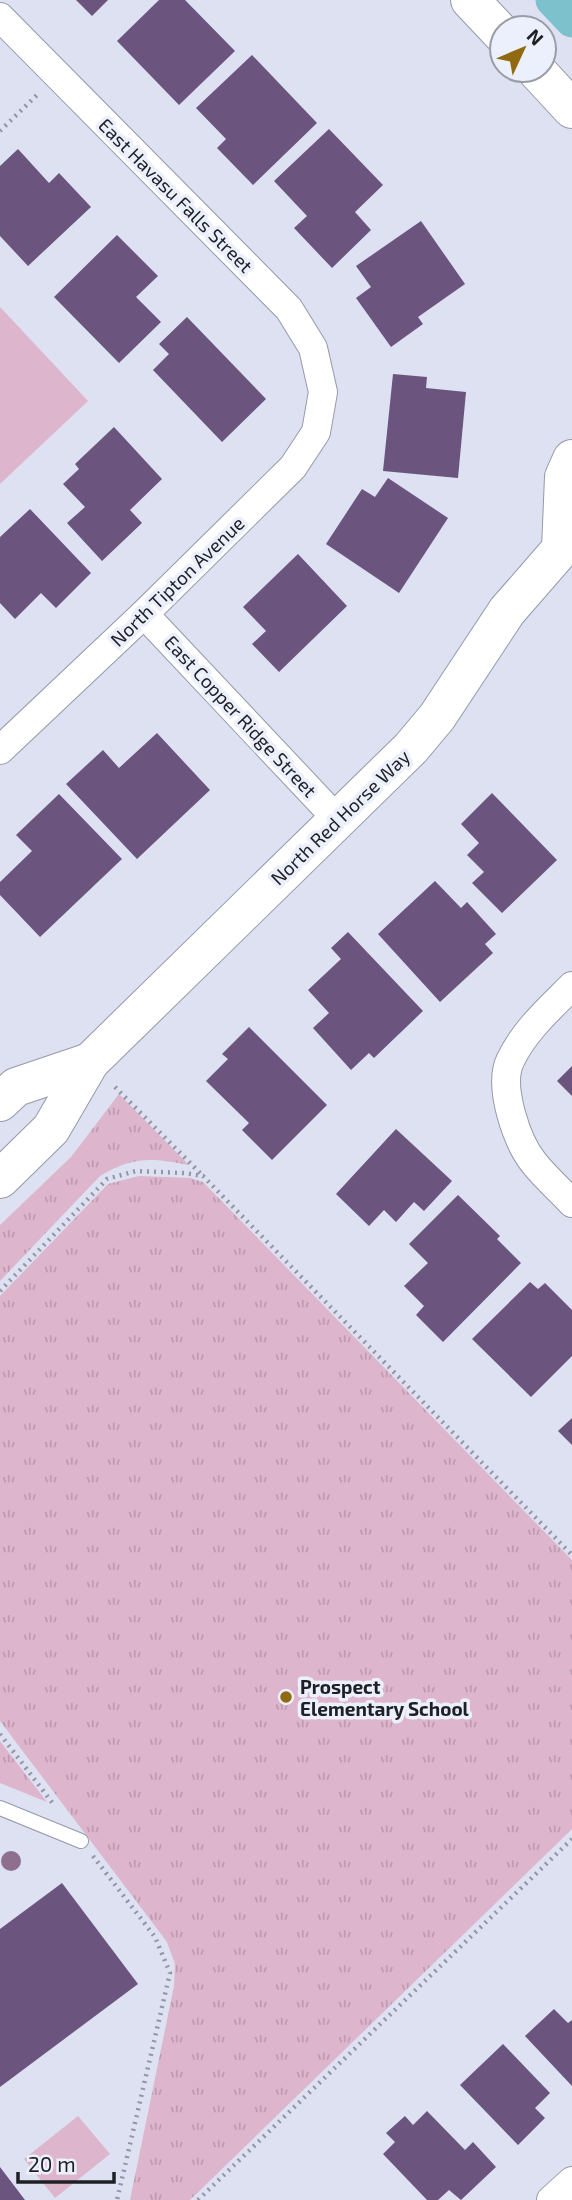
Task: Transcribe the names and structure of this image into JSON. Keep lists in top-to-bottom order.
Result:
{
  "streets": {
    "street": [
      "East Havasu Falls Street",
      "North Tipton Avenue",
      "East Copper Ridge Street",
      "North Red Horse Way"
    ]
  },
  "crossings": [
    ["East Havasu Falls Street", "North Tipton Avenue"],
    ["North Tipton Avenue", "East Copper Ridge Street"],
    ["East Copper Ridge Street", "North Red Horse Way"]
  ],
  "places": ["Prospect Elementary School"],
  "scale_bar": "20 m",
  "north": "top right"
}
